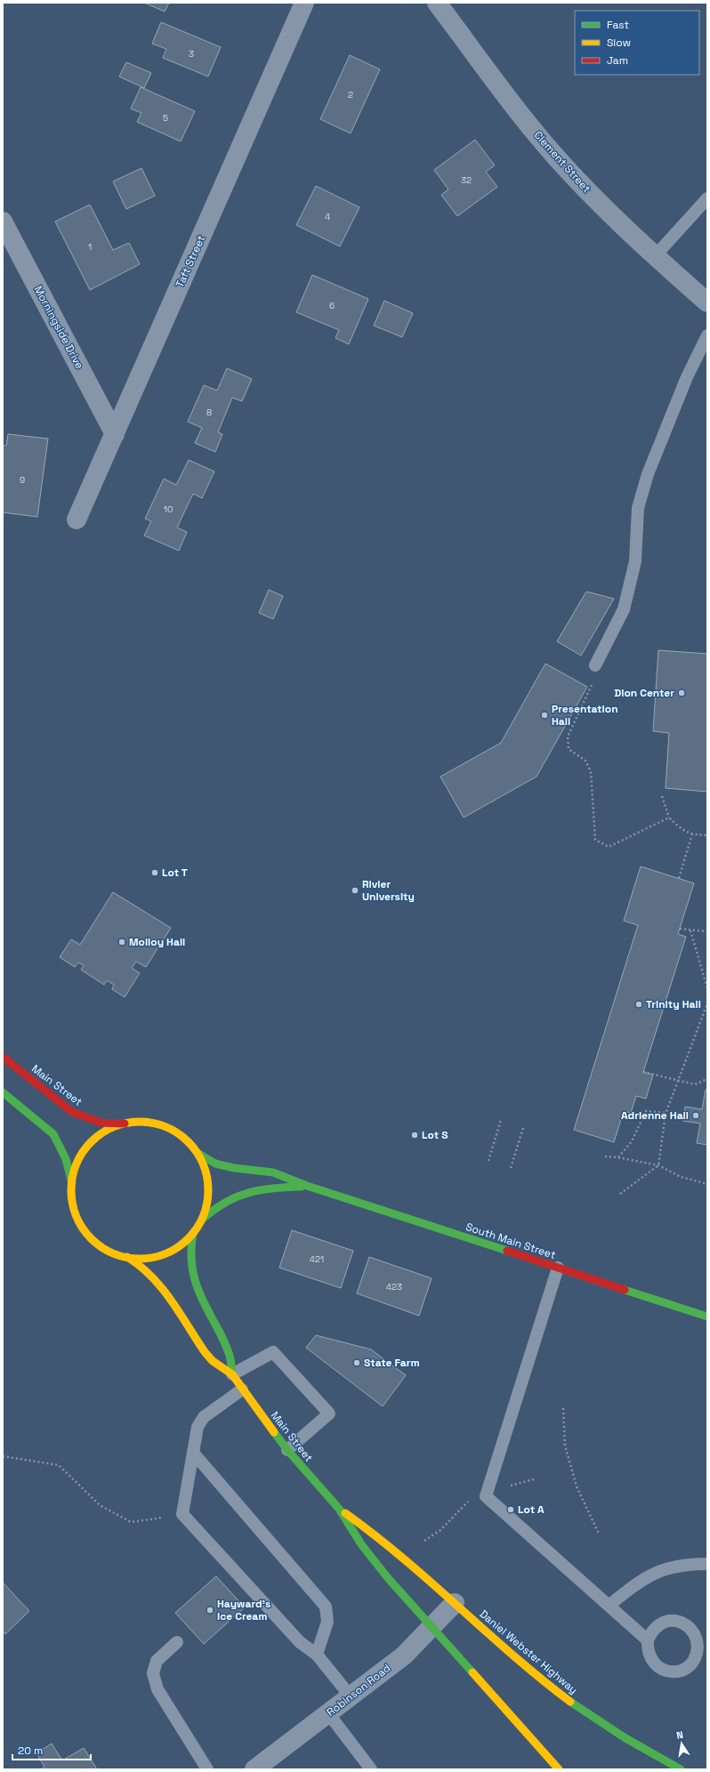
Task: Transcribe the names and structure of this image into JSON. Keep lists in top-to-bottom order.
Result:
{
  "streets": {
    "main road": ["Main Street", "South Main Street", "Daniel Webster Highway"],
    "street": [
      "Clement Street",
      "Taft Street",
      "Morningside Drive",
      "Robinson Road"
    ]
  },
  "crossings": [
    ["Taft Street", "Morningside Drive"],
    ["Main Street", "South Main Street"],
    ["Main Street", "Daniel Webster Highway"],
    ["Main Street", "Robinson Road"],
    ["Daniel Webster Highway", "Robinson Road"]
  ],
  "places": [
    "Dion Center",
    "Presentation Hall",
    "Lot T",
    "Rivier University",
    "Molloy Hall",
    "Trinity Hall",
    "Adrienne Hall",
    "Lot S",
    "State Farm",
    "Lot A",
    "Hayward's Ice Cream"
  ],
  "house_numbers": [
    "3",
    "2",
    "5",
    "32",
    "4",
    "1",
    "6",
    "8",
    "9",
    "10",
    "421",
    "423"
  ],
  "legend": ["Fast", "Slow", "Jam"],
  "scale_bar": "20 m",
  "north": "top"
}
